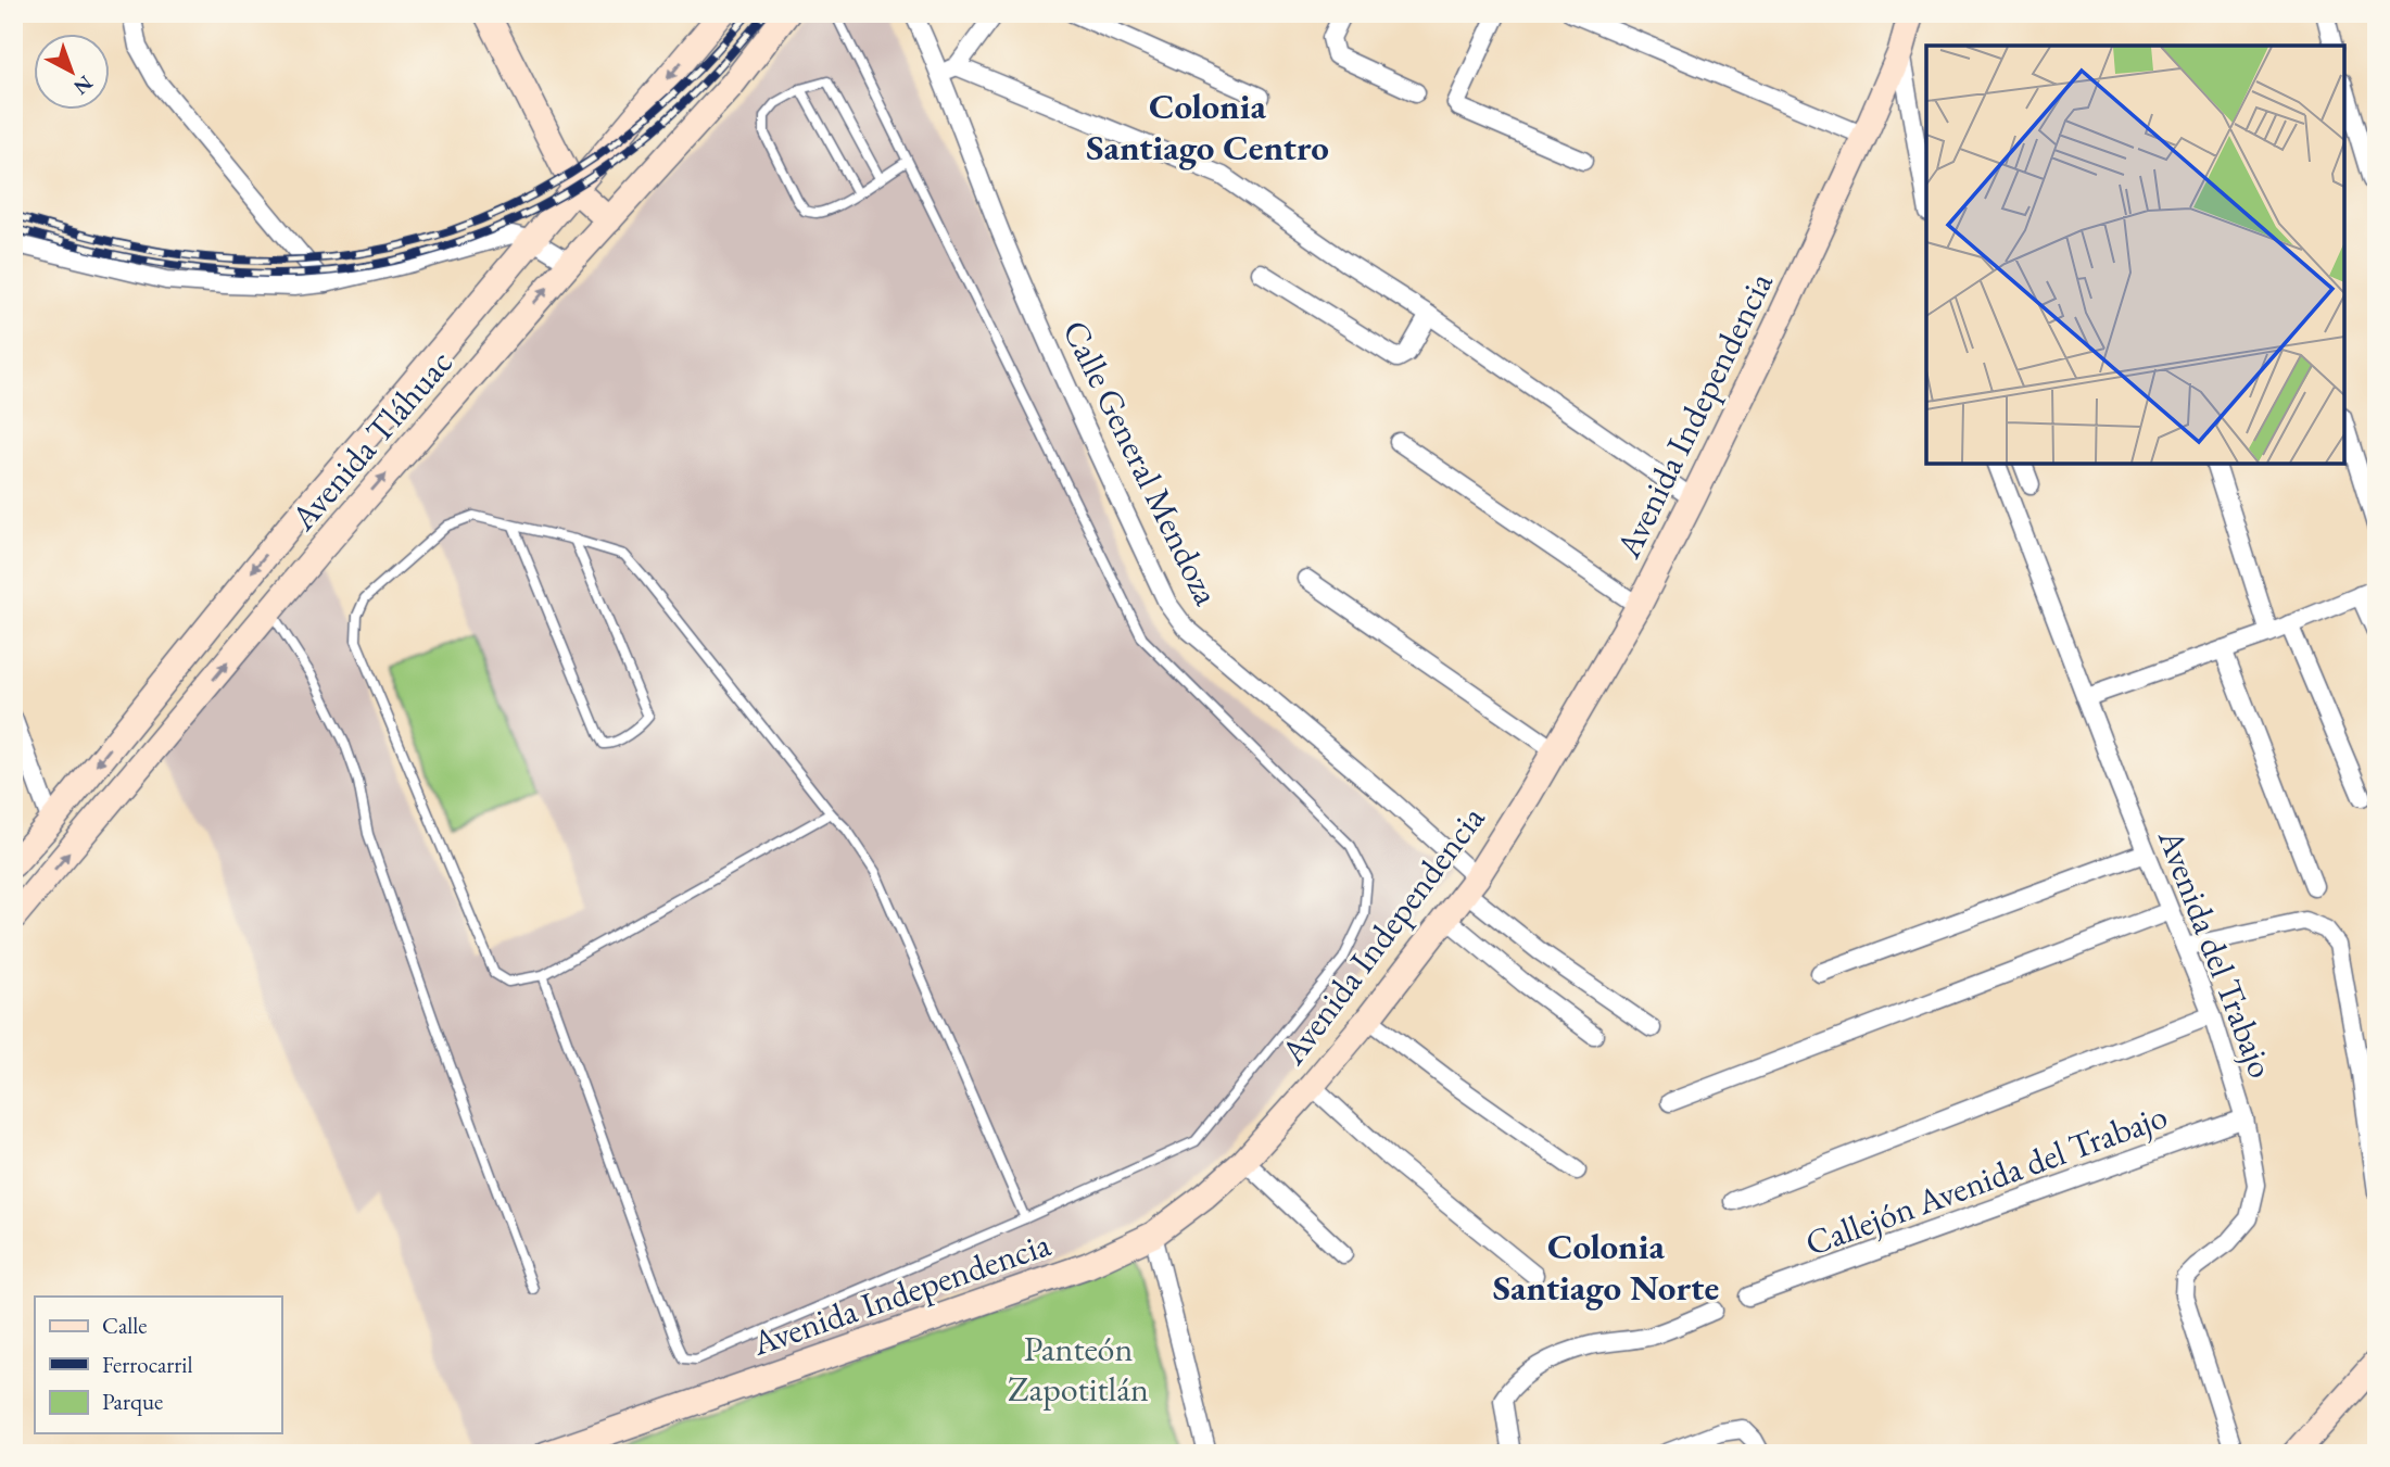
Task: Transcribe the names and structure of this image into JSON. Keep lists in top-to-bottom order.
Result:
{
  "streets": {
    "street": [
      "Avenida Independencia",
      "Avenida Tláhuac",
      "Calle General Mendoza",
      "Avenida del Trabajo",
      "Callejón Avenida del Trabajo"
    ]
  },
  "crossings": [
    ["Avenida Independencia", "Calle General Mendoza"],
    ["Avenida del Trabajo", "Callejón Avenida del Trabajo"]
  ],
  "districts": ["Colonia Santiago Centro", "Colonia Santiago Norte"],
  "parks": ["Panteón Zapotitlán"],
  "legend": ["Calle", "Ferrocarril", "Parque"],
  "north": "bottom right"
}
